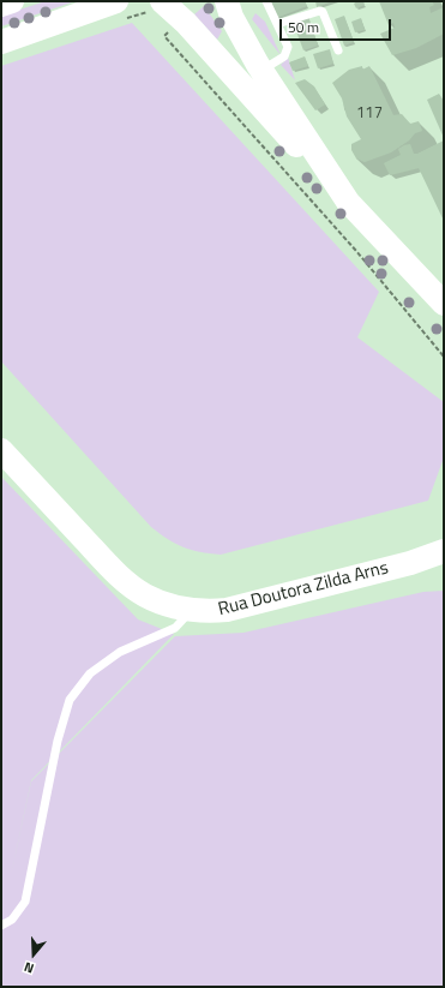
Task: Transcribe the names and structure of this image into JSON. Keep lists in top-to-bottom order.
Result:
{
  "streets": {
    "main road": ["Rua Doutora Zilda Arns"]
  },
  "house_numbers": ["117"],
  "scale_bar": "50 m",
  "north": "bottom"
}
